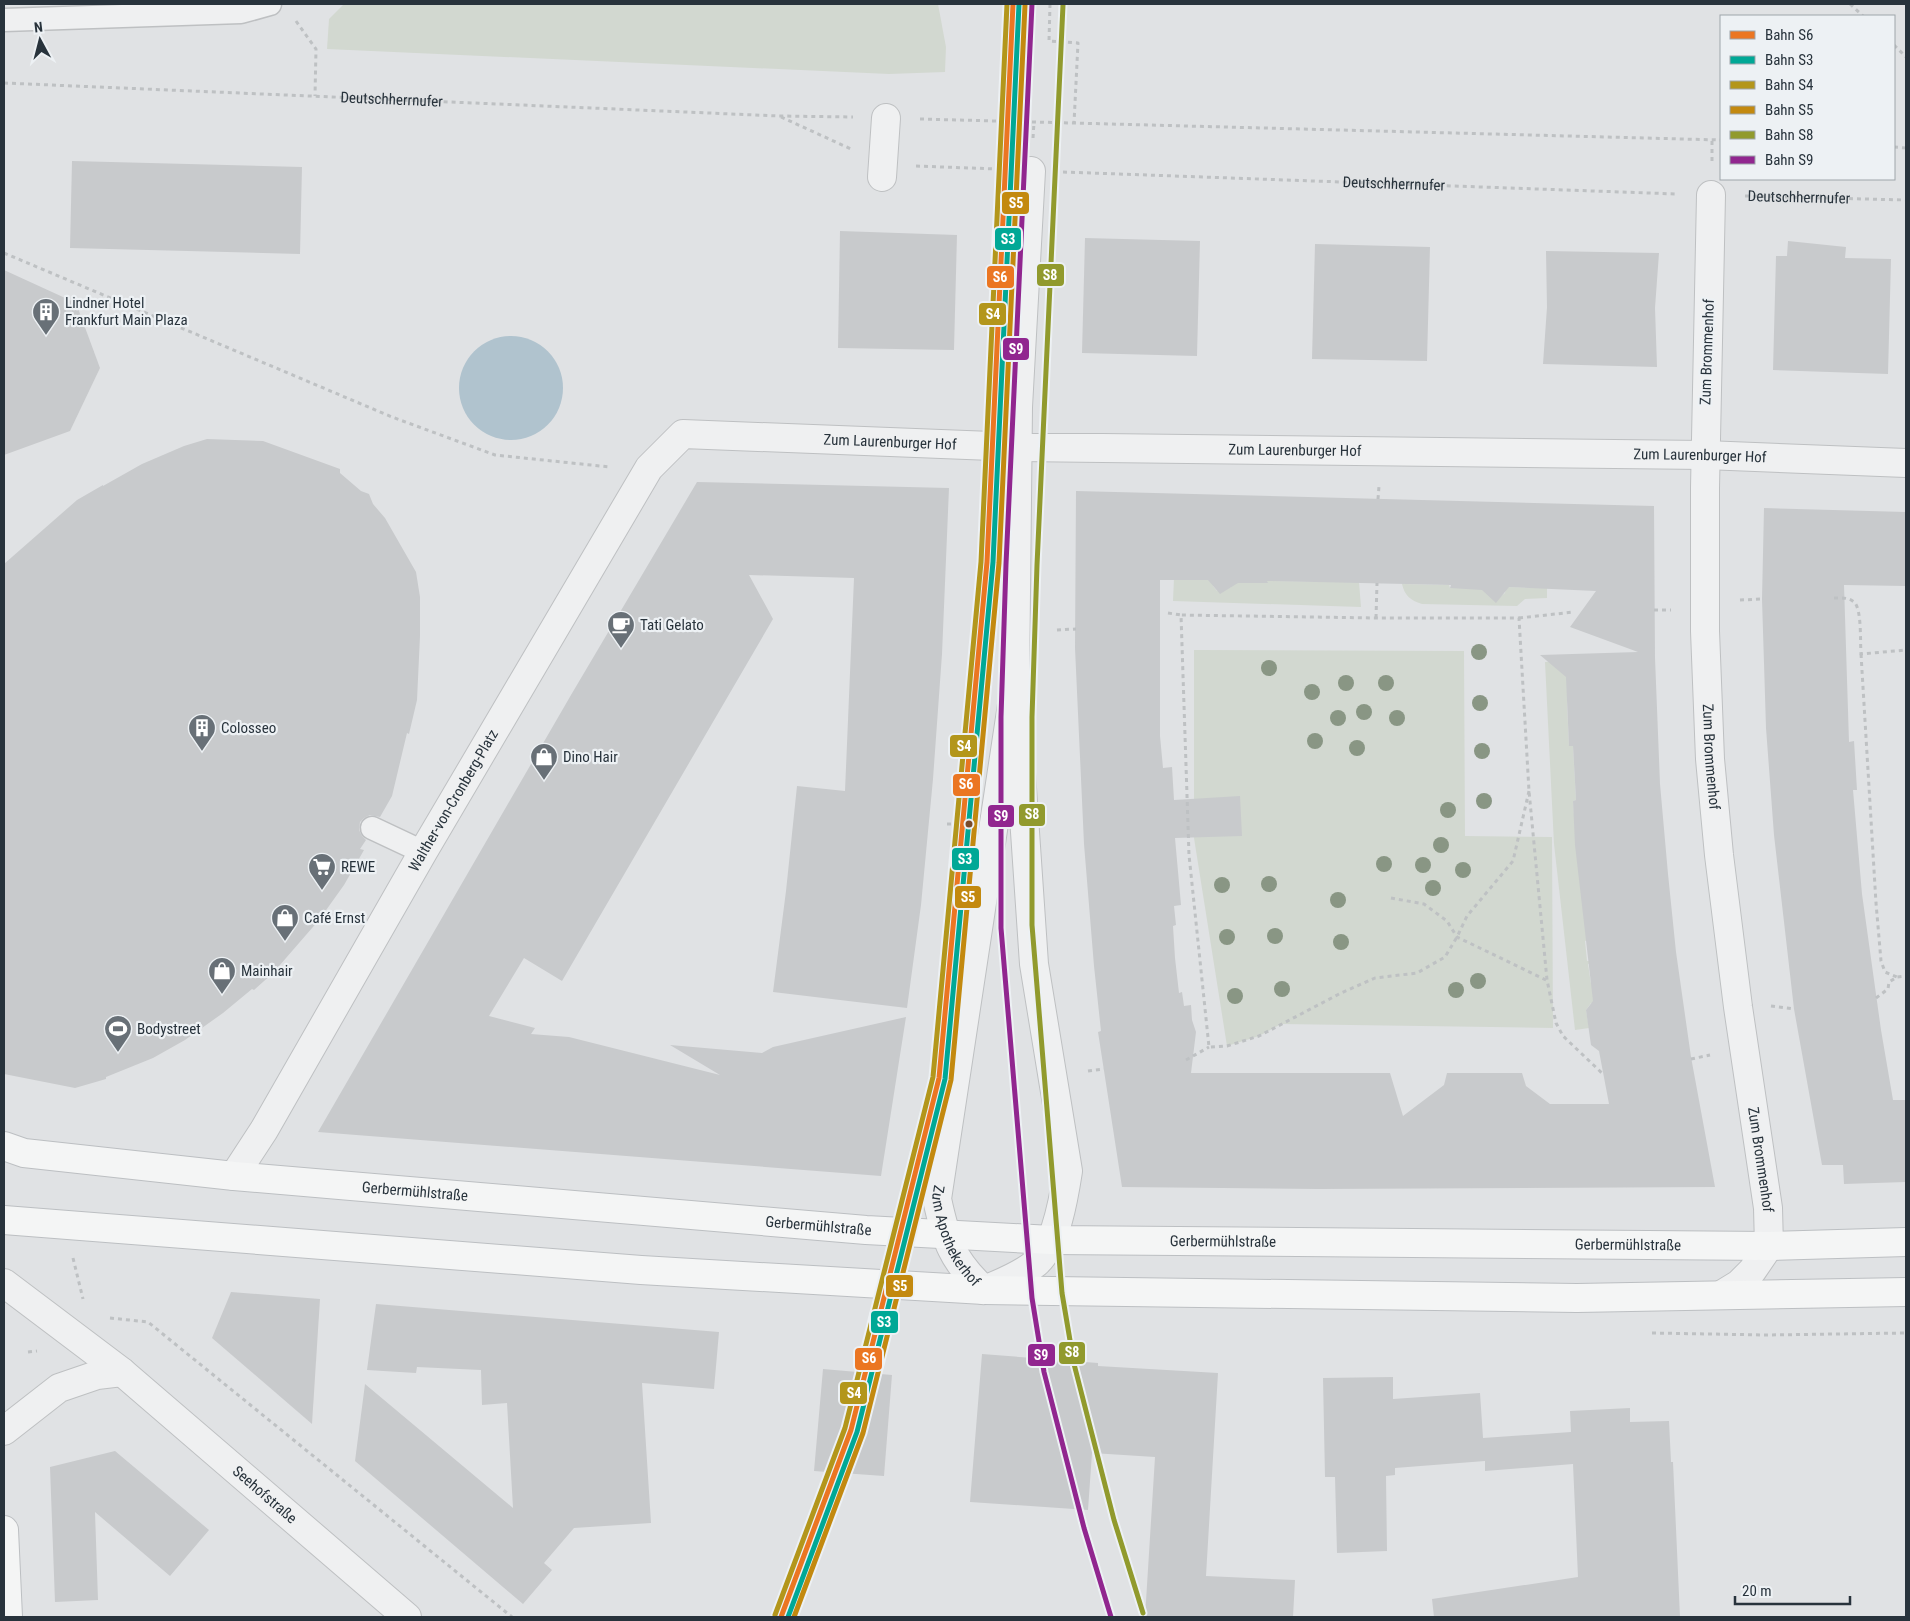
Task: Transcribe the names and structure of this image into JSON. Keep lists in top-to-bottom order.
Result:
{
  "streets": {
    "main road": ["Gerbermühlstraße"],
    "street": [
      "Zum Brommenhof",
      "Zum Laurenburger Hof",
      "Walther-von-Cronberg-Platz",
      "Zum Apothekerhof",
      "Seehofstraße"
    ],
    "path": ["Deutschherrnufer"]
  },
  "crossings": [
    ["Deutschherrnufer", "Zum Brommenhof"],
    ["Deutschherrnufer", "Zum Apothekerhof"],
    ["Zum Brommenhof", "Zum Laurenburger Hof"],
    ["Zum Brommenhof", "Gerbermühlstraße"],
    ["Zum Laurenburger Hof", "Walther-von-Cronberg-Platz"],
    ["Zum Laurenburger Hof", "Zum Apothekerhof"],
    ["Walther-von-Cronberg-Platz", "Gerbermühlstraße"],
    ["Gerbermühlstraße", "Zum Apothekerhof"]
  ],
  "places": {
    "building": ["Lindner Hotel Frankfurt Main Plaza", "Colosseo"],
    "cafe": ["Tati Gelato"],
    "shop": ["Dino Hair", "Café Ernst", "Mainhair"],
    "supermarket": ["REWE"],
    "sports": ["Bodystreet"]
  },
  "lines": [
    "rail line S6",
    "rail line S3",
    "rail line S4",
    "rail line S9",
    "rail line S5",
    "rail line S8"
  ],
  "legend": [
    "Bahn S6",
    "Bahn S3",
    "Bahn S4",
    "Bahn S5",
    "Bahn S8",
    "Bahn S9"
  ],
  "scale_bar": "20 m",
  "north": "top"
}
